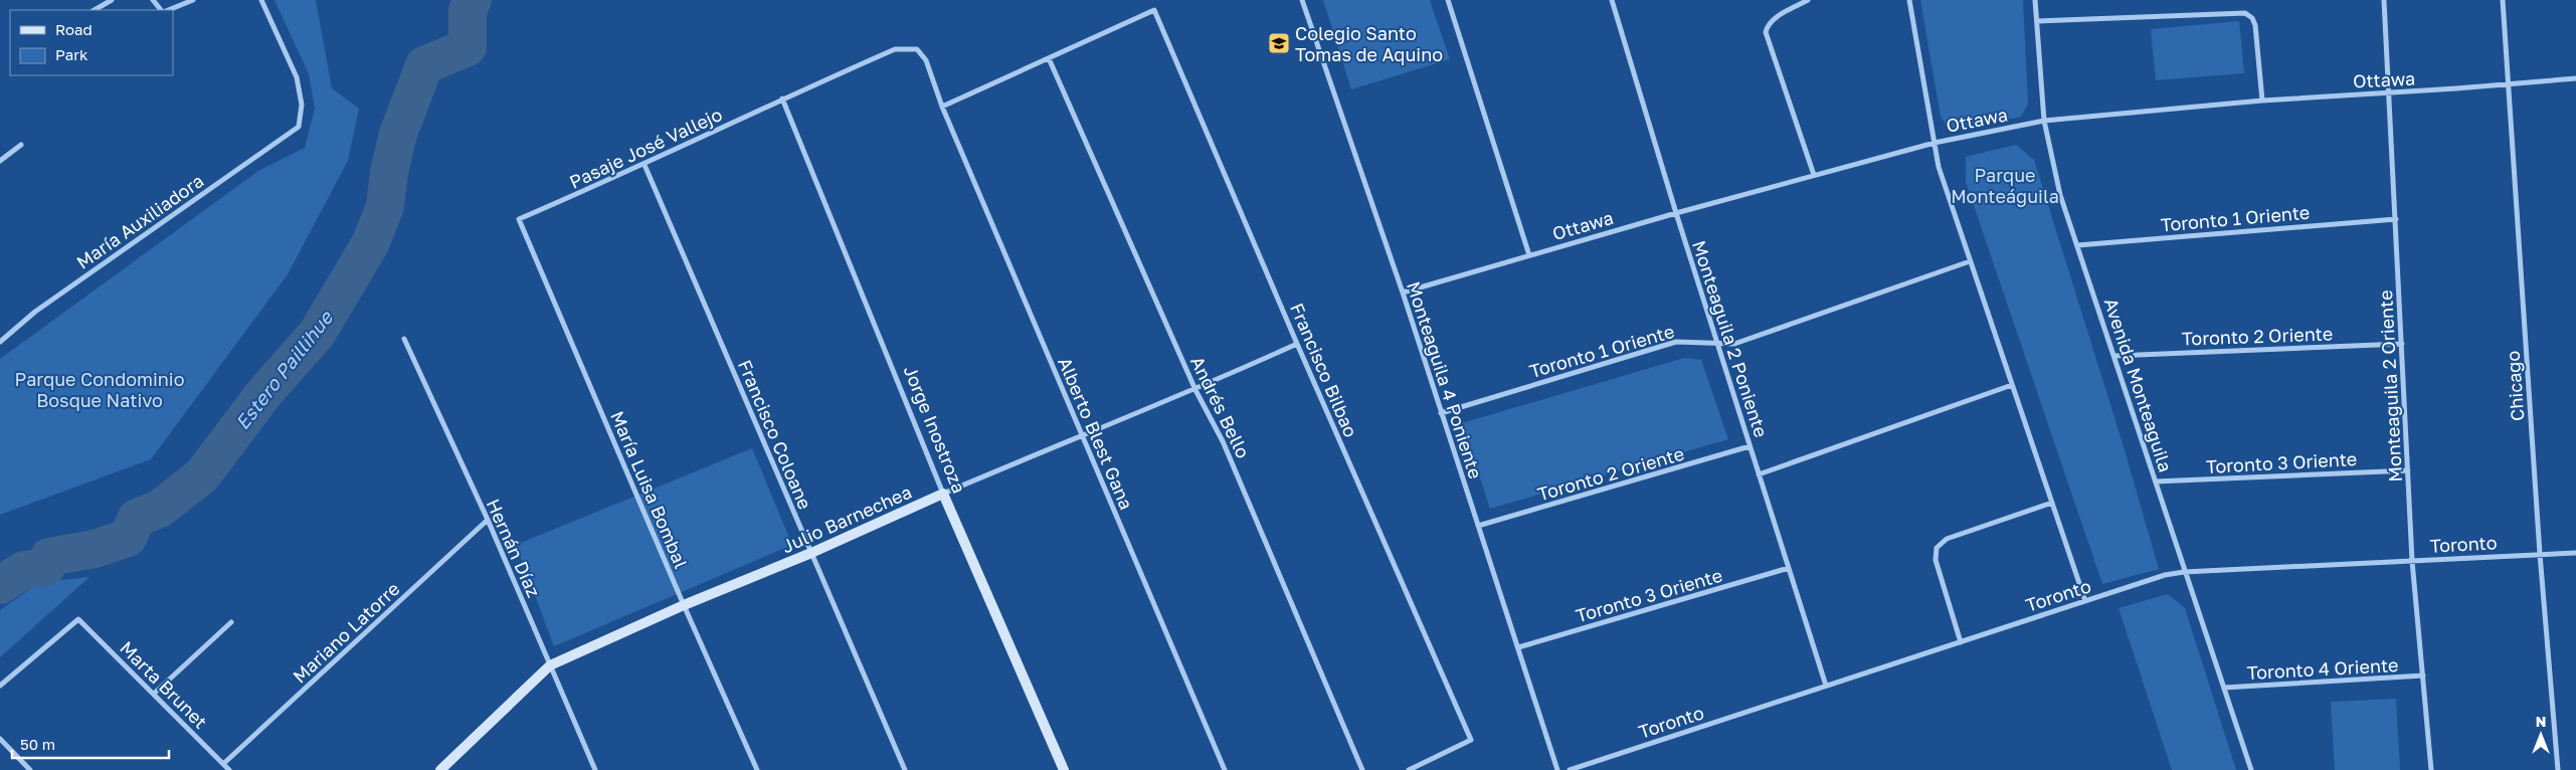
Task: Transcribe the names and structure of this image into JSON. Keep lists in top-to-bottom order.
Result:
{
  "streets": {
    "street": [
      "Ottawa",
      "Pasaje José Vallejo",
      "Toronto 1 Oriente",
      "María Auxiliadora",
      "Toronto 2 Oriente",
      "Monteaguila 2 Poniente",
      "Francisco Bilbao",
      "Monteaguila 4 Poniente",
      "Avenida Monteaguila",
      "Monteaguila 2 Oriente",
      "Chicago",
      "Andrés Bello",
      "Jorge Inostroza",
      "Alberto Blest Gana",
      "Francisco Coloane",
      "Toronto 3 Oriente",
      "María Luisa Bombal",
      "Julio Barnechea",
      "Toronto",
      "Hernán Díaz",
      "Mariano Latorre",
      "Toronto 4 Oriente",
      "Marta Brunet"
    ]
  },
  "crossings": [
    ["Ottawa", "Monteaguila 2 Poniente"],
    ["Ottawa", "Monteaguila 4 Poniente"],
    ["Ottawa", "Avenida Monteaguila"],
    ["Ottawa", "Monteaguila 2 Oriente"],
    ["Ottawa", "Chicago"],
    ["Pasaje José Vallejo", "Jorge Inostroza"],
    ["Pasaje José Vallejo", "Alberto Blest Gana"],
    ["Pasaje José Vallejo", "Francisco Coloane"],
    ["Pasaje José Vallejo", "María Luisa Bombal"],
    ["Toronto 1 Oriente", "Monteaguila 2 Poniente"],
    ["Toronto 1 Oriente", "Monteaguila 4 Poniente"],
    ["Toronto 1 Oriente", "Avenida Monteaguila"],
    ["Toronto 1 Oriente", "Monteaguila 2 Oriente"],
    ["Toronto 2 Oriente", "Monteaguila 2 Poniente"],
    ["Toronto 2 Oriente", "Monteaguila 4 Poniente"],
    ["Toronto 2 Oriente", "Avenida Monteaguila"],
    ["Toronto 2 Oriente", "Monteaguila 2 Oriente"],
    ["Monteaguila 2 Poniente", "Toronto 3 Oriente"],
    ["Monteaguila 2 Poniente", "Toronto"],
    ["Francisco Bilbao", "Andrés Bello"],
    ["Francisco Bilbao", "Julio Barnechea"],
    ["Monteaguila 4 Poniente", "Toronto 3 Oriente"],
    ["Avenida Monteaguila", "Toronto 3 Oriente"],
    ["Avenida Monteaguila", "Toronto"],
    ["Avenida Monteaguila", "Toronto 4 Oriente"],
    ["Monteaguila 2 Oriente", "Toronto 3 Oriente"],
    ["Monteaguila 2 Oriente", "Toronto"],
    ["Monteaguila 2 Oriente", "Toronto 4 Oriente"],
    ["Chicago", "Toronto"],
    ["Andrés Bello", "Julio Barnechea"],
    ["Jorge Inostroza", "Julio Barnechea"],
    ["Alberto Blest Gana", "Julio Barnechea"],
    ["Francisco Coloane", "Julio Barnechea"],
    ["María Luisa Bombal", "Julio Barnechea"],
    ["Julio Barnechea", "Hernán Díaz"],
    ["Hernán Díaz", "Mariano Latorre"],
    ["Mariano Latorre", "Marta Brunet"]
  ],
  "water": ["Estero Paillihue"],
  "parks": ["Parque Monteáguila", "Parque Condominio Bosque Nativo"],
  "places": {
    "school or university": ["Colegio Santo Tomas de Aquino"]
  },
  "legend": ["Road", "Park"],
  "scale_bar": "50 m",
  "north": "top"
}
